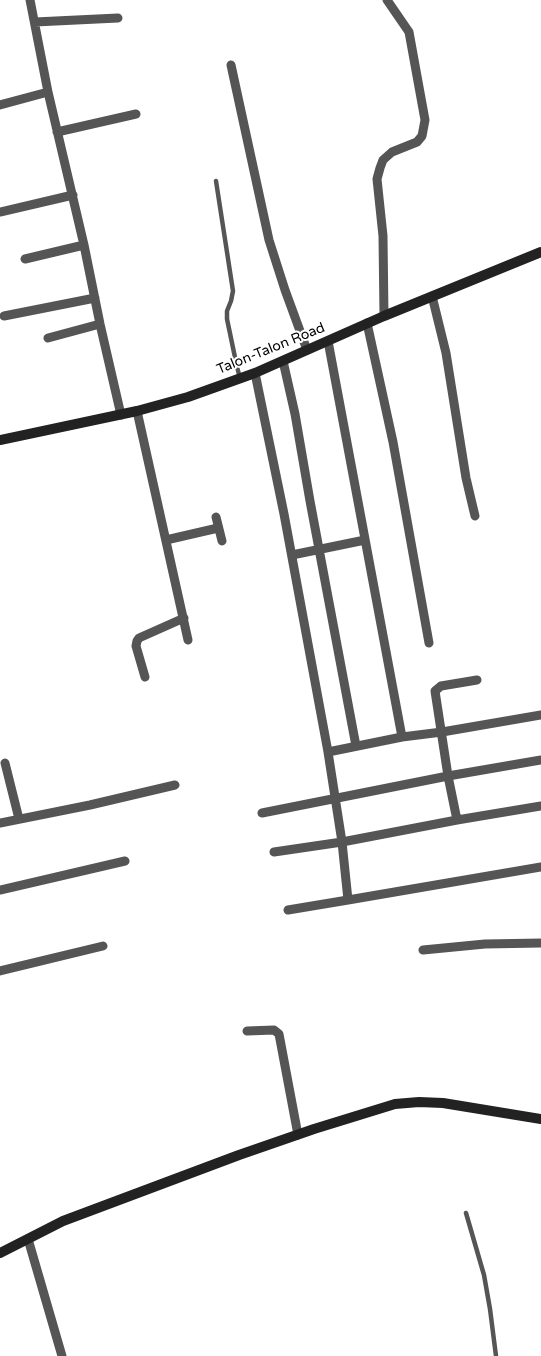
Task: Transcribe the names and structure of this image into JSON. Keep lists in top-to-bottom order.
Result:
{
  "streets": {
    "street": ["Talon-Talon Road"]
  }
}
